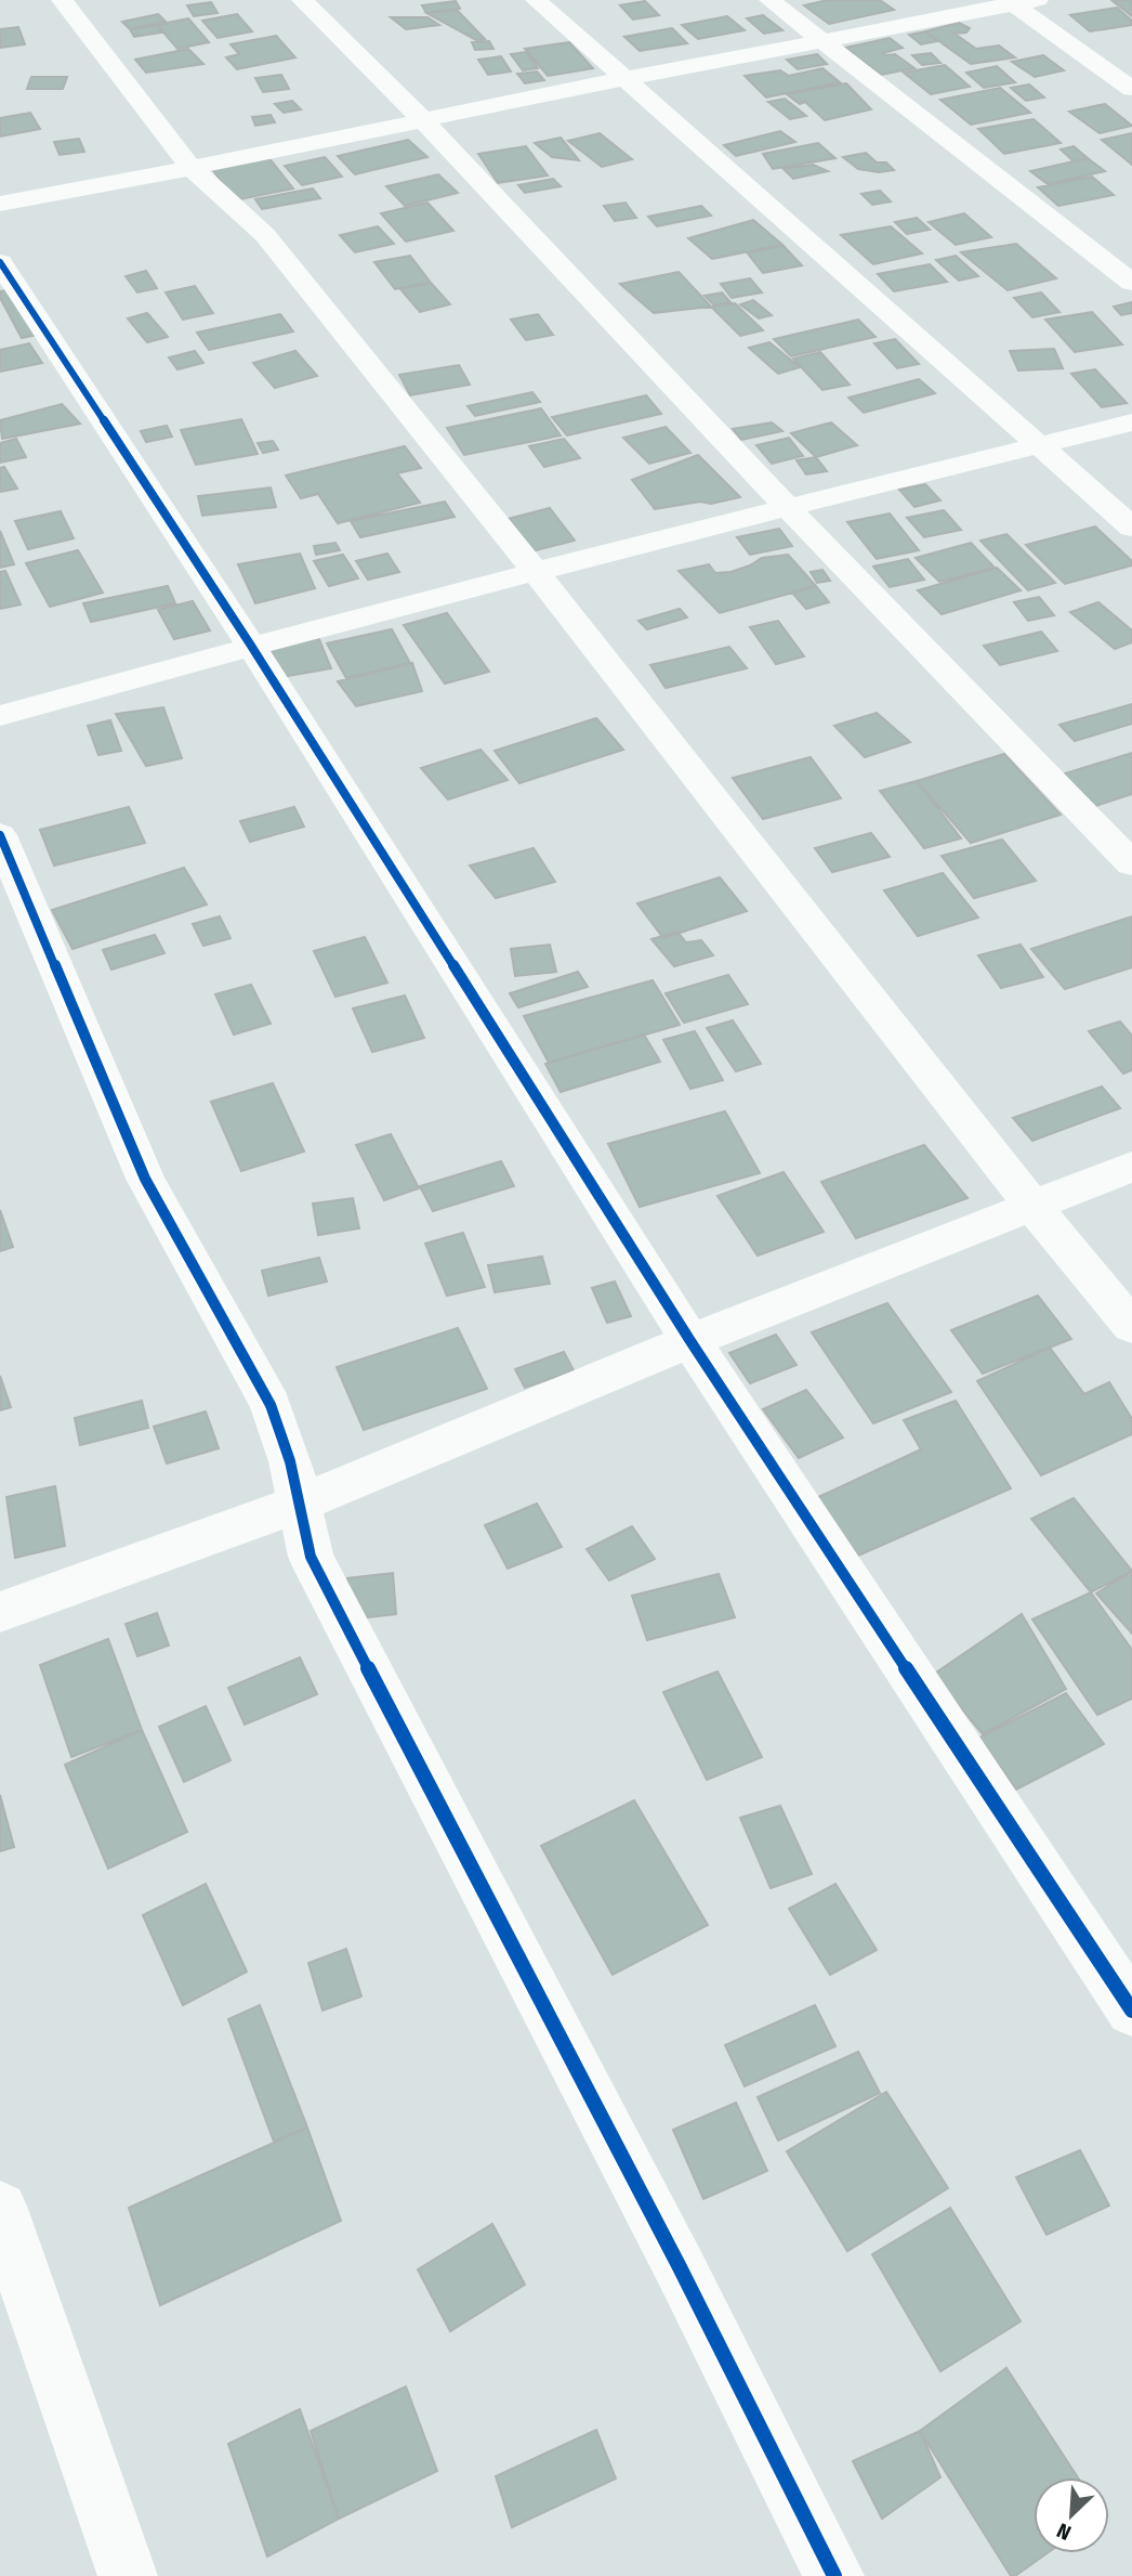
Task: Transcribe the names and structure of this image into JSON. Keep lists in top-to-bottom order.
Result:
{
  "north": "bottom left"
}
